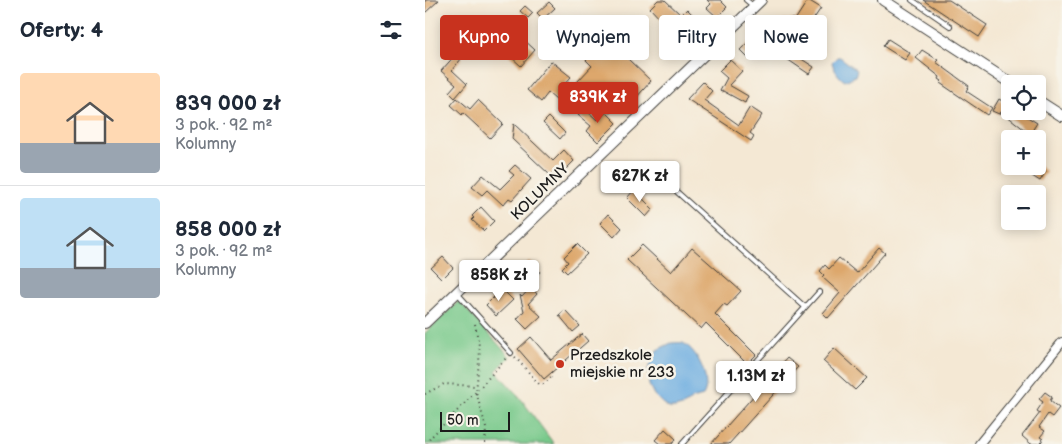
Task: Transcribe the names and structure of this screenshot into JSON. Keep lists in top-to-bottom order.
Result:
{
  "streets": {
    "street": ["KOLUMNY"]
  },
  "places": ["Przedszkole miejskie nr 233"],
  "scale_bar": "50 m",
  "page": {
    "heading": "Oferty: 4",
    "chip": [
      "Kupno",
      "Wynajem",
      "Filtry",
      "Nowe"
    ],
    "list": [
      {
        "name": "839 000 zł",
        "note": "3 pok. · 92 m² · Kolumny"
      },
      {
        "name": "858 000 zł",
        "note": "3 pok. · 92 m² · Kolumny"
      }
    ],
    "map_buttons": ["+", "−"],
    "price": [
      "839K zł",
      "627K zł",
      "858K zł",
      "1.13M zł"
    ],
    "scale": "50 m"
  }
}
